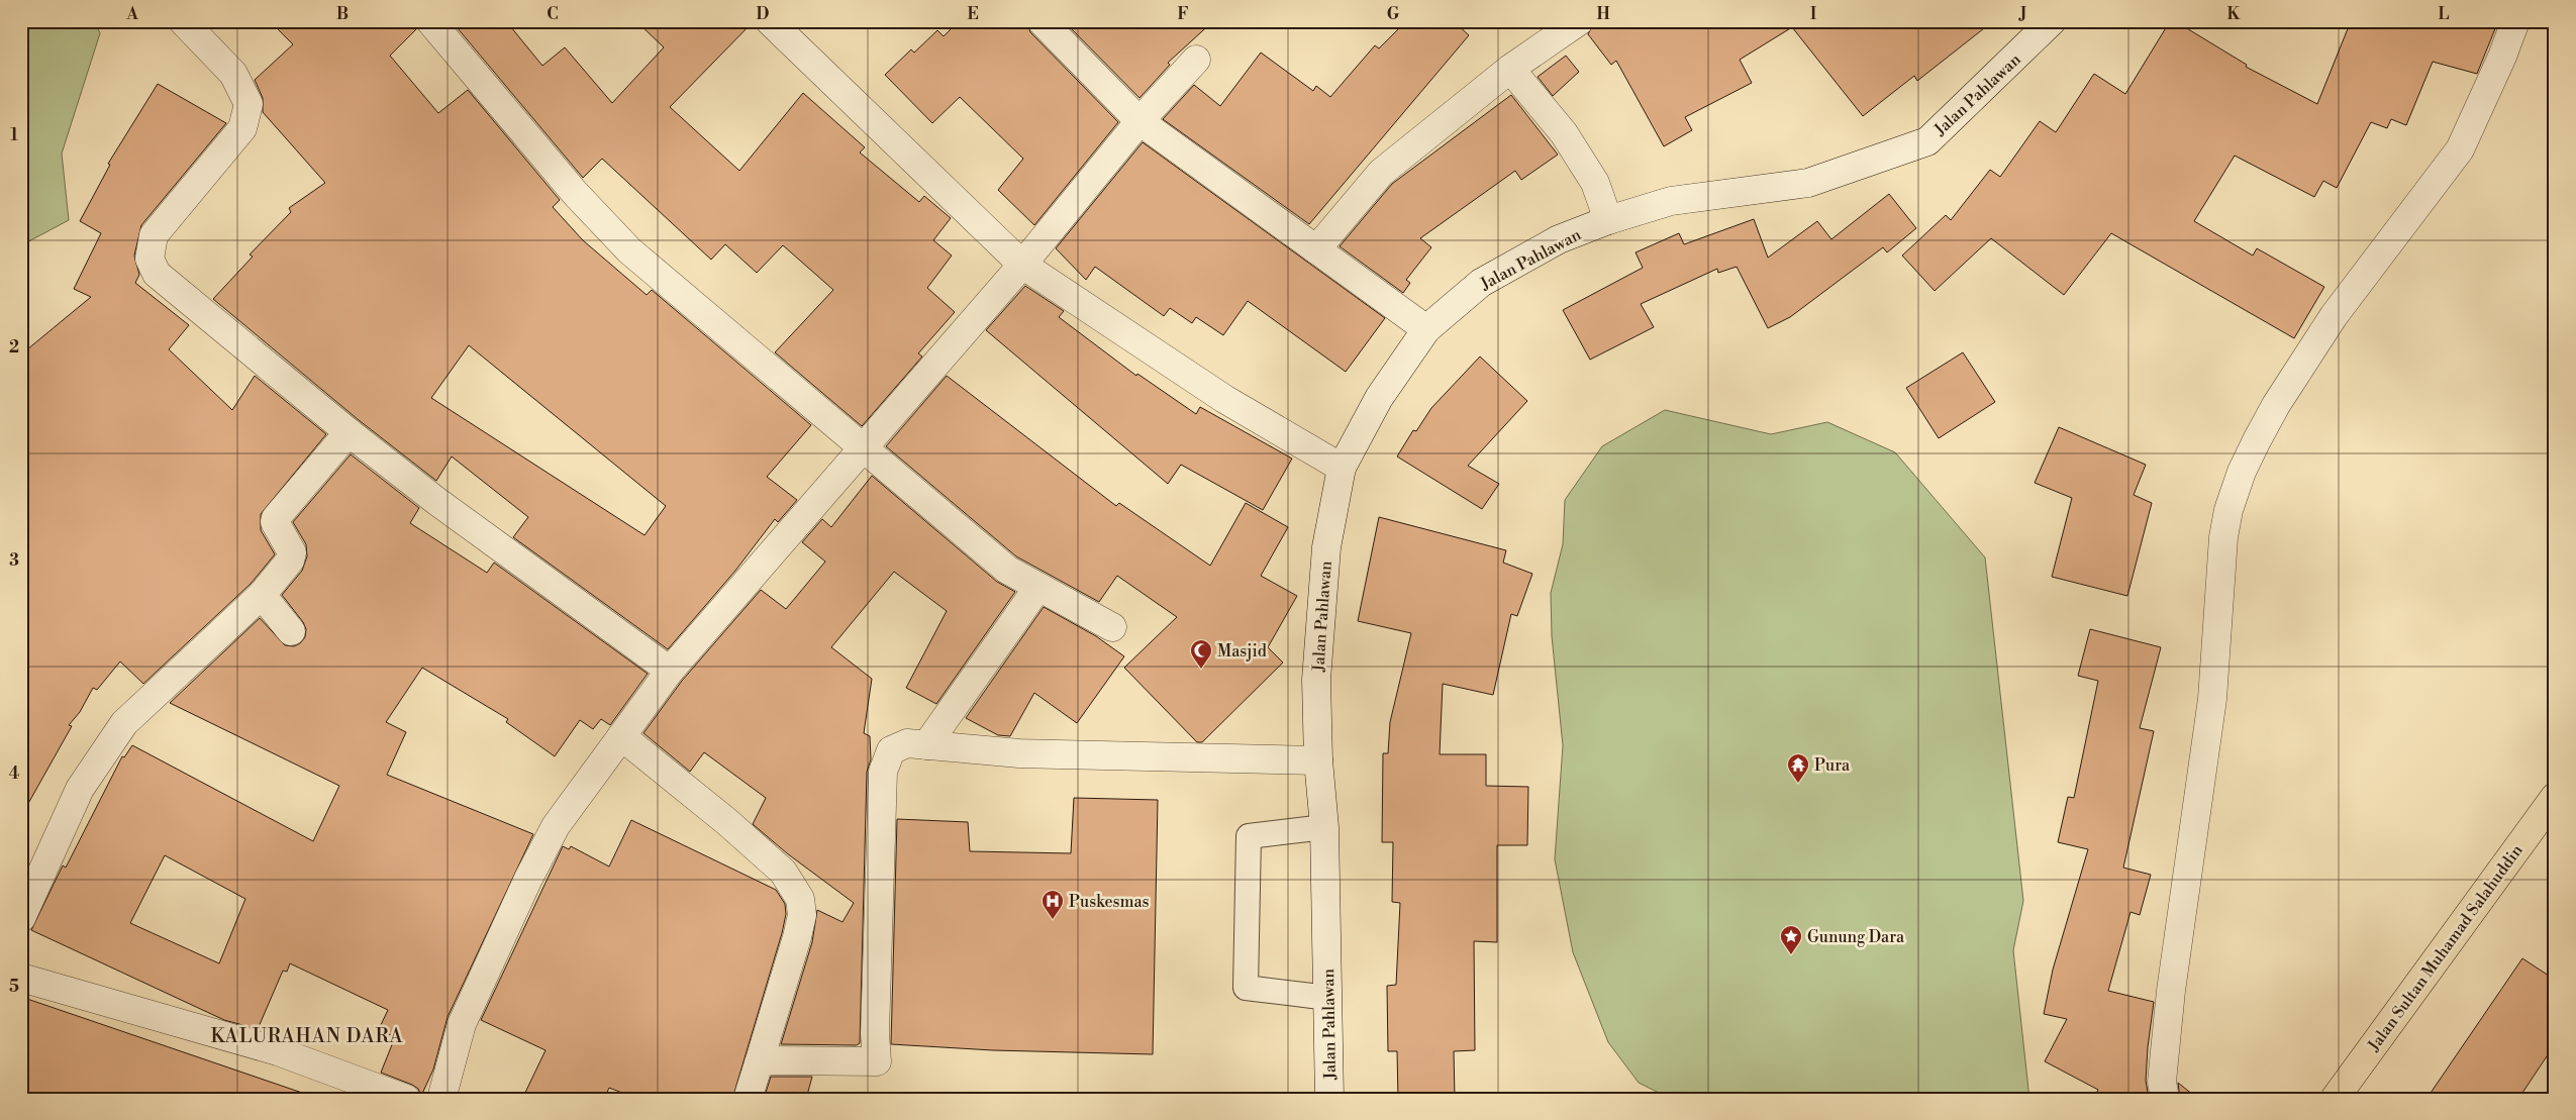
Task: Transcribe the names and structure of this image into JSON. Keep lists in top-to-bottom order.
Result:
{
  "streets": {
    "highway": ["Jalan Sultan Muhamad Salahuddin"],
    "street": ["Jalan Pahlawan"]
  },
  "districts": ["KALURAHAN DARA"],
  "places": {
    "mosque": ["Masjid"],
    "temple": ["Pura"],
    "hospital": ["Puskesmas"],
    "place": ["Gunung Dara"]
  },
  "grid": {
    "columns": [
      "A",
      "B",
      "C",
      "D",
      "E",
      "F",
      "G",
      "H",
      "I",
      "J",
      "K",
      "L"
    ],
    "rows": [
      "1",
      "2",
      "3",
      "4",
      "5"
    ]
  }
}
